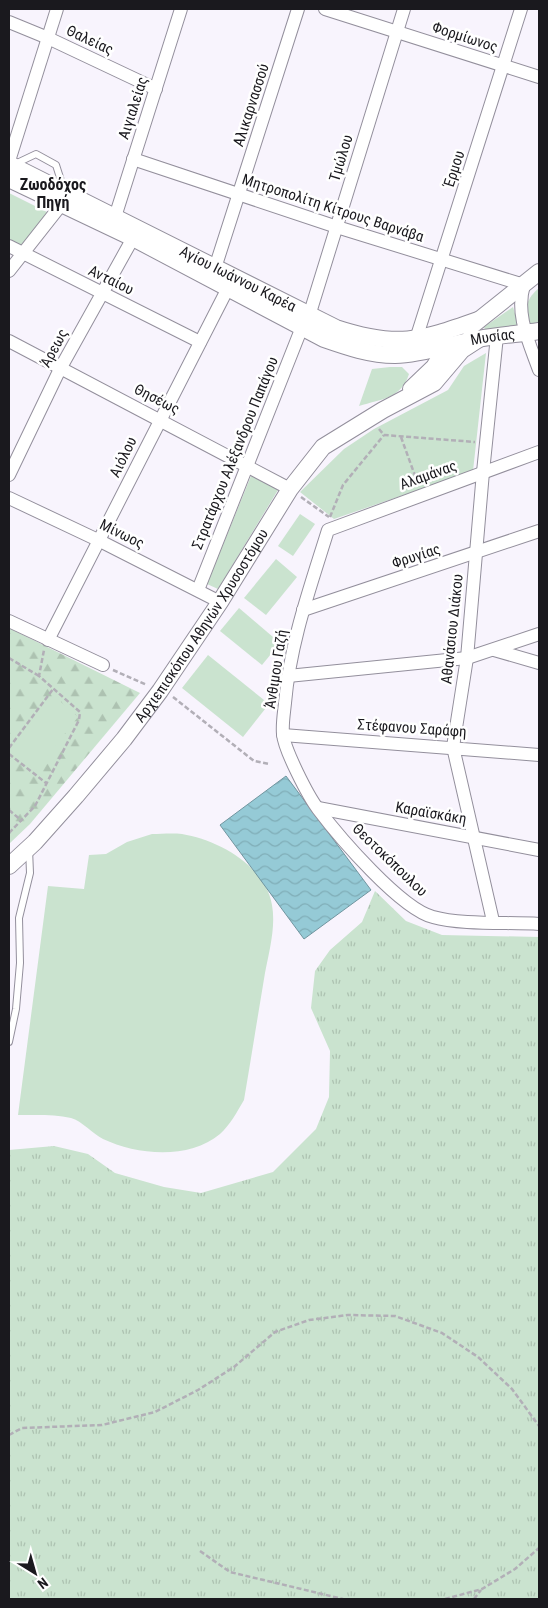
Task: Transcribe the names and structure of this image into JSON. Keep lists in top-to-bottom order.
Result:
{
  "streets": {
    "street": [
      "Φορμίωνος",
      "Θαλείας",
      "Αλικαρνασσού",
      "Αιγιαλείας",
      "Τμώλου",
      "Έρμου",
      "Μητροπολίτη Κίτρους Βαρνάβα",
      "Αγίου Ιωάννου Καρέα",
      "Ανταίου",
      "Μυσίας",
      "Άρεως",
      "Θησέως",
      "Στρατάρχου Αλέξανδρου Παπάγου",
      "Αιόλου",
      "Αλαμάνας",
      "Μίνωος",
      "Φρυγίας",
      "Αρχιεπισκόπου Αθηνών Χρυσοστόμου",
      "Αθανάσιου Διάκου",
      "Άνθιμου Γαζή",
      "Στέφανου Σαράφη",
      "Καραϊσκάκη",
      "Θεοτοκόπουλου"
    ]
  },
  "crossings": [
    ["Φορμίωνος", "Τμώλου"],
    ["Φορμίωνος", "Έρμου"],
    ["Θαλείας", "Αιγιαλείας"],
    ["Αλικαρνασσού", "Μητροπολίτη Κίτρους Βαρνάβα"],
    ["Αλικαρνασσού", "Αγίου Ιωάννου Καρέα"],
    ["Αιγιαλείας", "Μητροπολίτη Κίτρους Βαρνάβα"],
    ["Αιγιαλείας", "Αγίου Ιωάννου Καρέα"],
    ["Τμώλου", "Μητροπολίτη Κίτρους Βαρνάβα"],
    ["Τμώλου", "Αγίου Ιωάννου Καρέα"],
    ["Τμώλου", "Στρατάρχου Αλέξανδρου Παπάγου"],
    ["Έρμου", "Μητροπολίτη Κίτρους Βαρνάβα"],
    ["Έρμου", "Αγίου Ιωάννου Καρέα"],
    ["Μητροπολίτη Κίτρους Βαρνάβα", "Αρχιεπισκόπου Αθηνών Χρυσοστόμου"],
    ["Αγίου Ιωάννου Καρέα", "Μυσίας"],
    ["Αγίου Ιωάννου Καρέα", "Άρεως"],
    ["Αγίου Ιωάννου Καρέα", "Στρατάρχου Αλέξανδρου Παπάγου"],
    ["Αγίου Ιωάννου Καρέα", "Αιόλου"],
    ["Αγίου Ιωάννου Καρέα", "Αρχιεπισκόπου Αθηνών Χρυσοστόμου"],
    ["Ανταίου", "Άρεως"],
    ["Ανταίου", "Αιόλου"],
    ["Μυσίας", "Αρχιεπισκόπου Αθηνών Χρυσοστόμου"],
    ["Μυσίας", "Αθανάσιου Διάκου"],
    ["Άρεως", "Θησέως"],
    ["Θησέως", "Στρατάρχου Αλέξανδρου Παπάγου"],
    ["Θησέως", "Αιόλου"],
    ["Θησέως", "Αρχιεπισκόπου Αθηνών Χρυσοστόμου"],
    ["Στρατάρχου Αλέξανδρου Παπάγου", "Μίνωος"],
    ["Αιόλου", "Μίνωος"],
    ["Αλαμάνας", "Αθανάσιου Διάκου"],
    ["Αλαμάνας", "Άνθιμου Γαζή"],
    ["Μίνωος", "Αρχιεπισκόπου Αθηνών Χρυσοστόμου"],
    ["Φρυγίας", "Αθανάσιου Διάκου"],
    ["Φρυγίας", "Άνθιμου Γαζή"],
    ["Αθανάσιου Διάκου", "Στέφανου Σαράφη"],
    ["Αθανάσιου Διάκου", "Καραϊσκάκη"],
    ["Αθανάσιου Διάκου", "Θεοτοκόπουλου"],
    ["Άνθιμου Γαζή", "Στέφανου Σαράφη"],
    ["Άνθιμου Γαζή", "Καραϊσκάκη"],
    ["Άνθιμου Γαζή", "Θεοτοκόπουλου"],
    ["Καραϊσκάκη", "Θεοτοκόπουλου"]
  ],
  "districts": ["Ζωοδόχος Πηγή"],
  "north": "bottom right"
}
